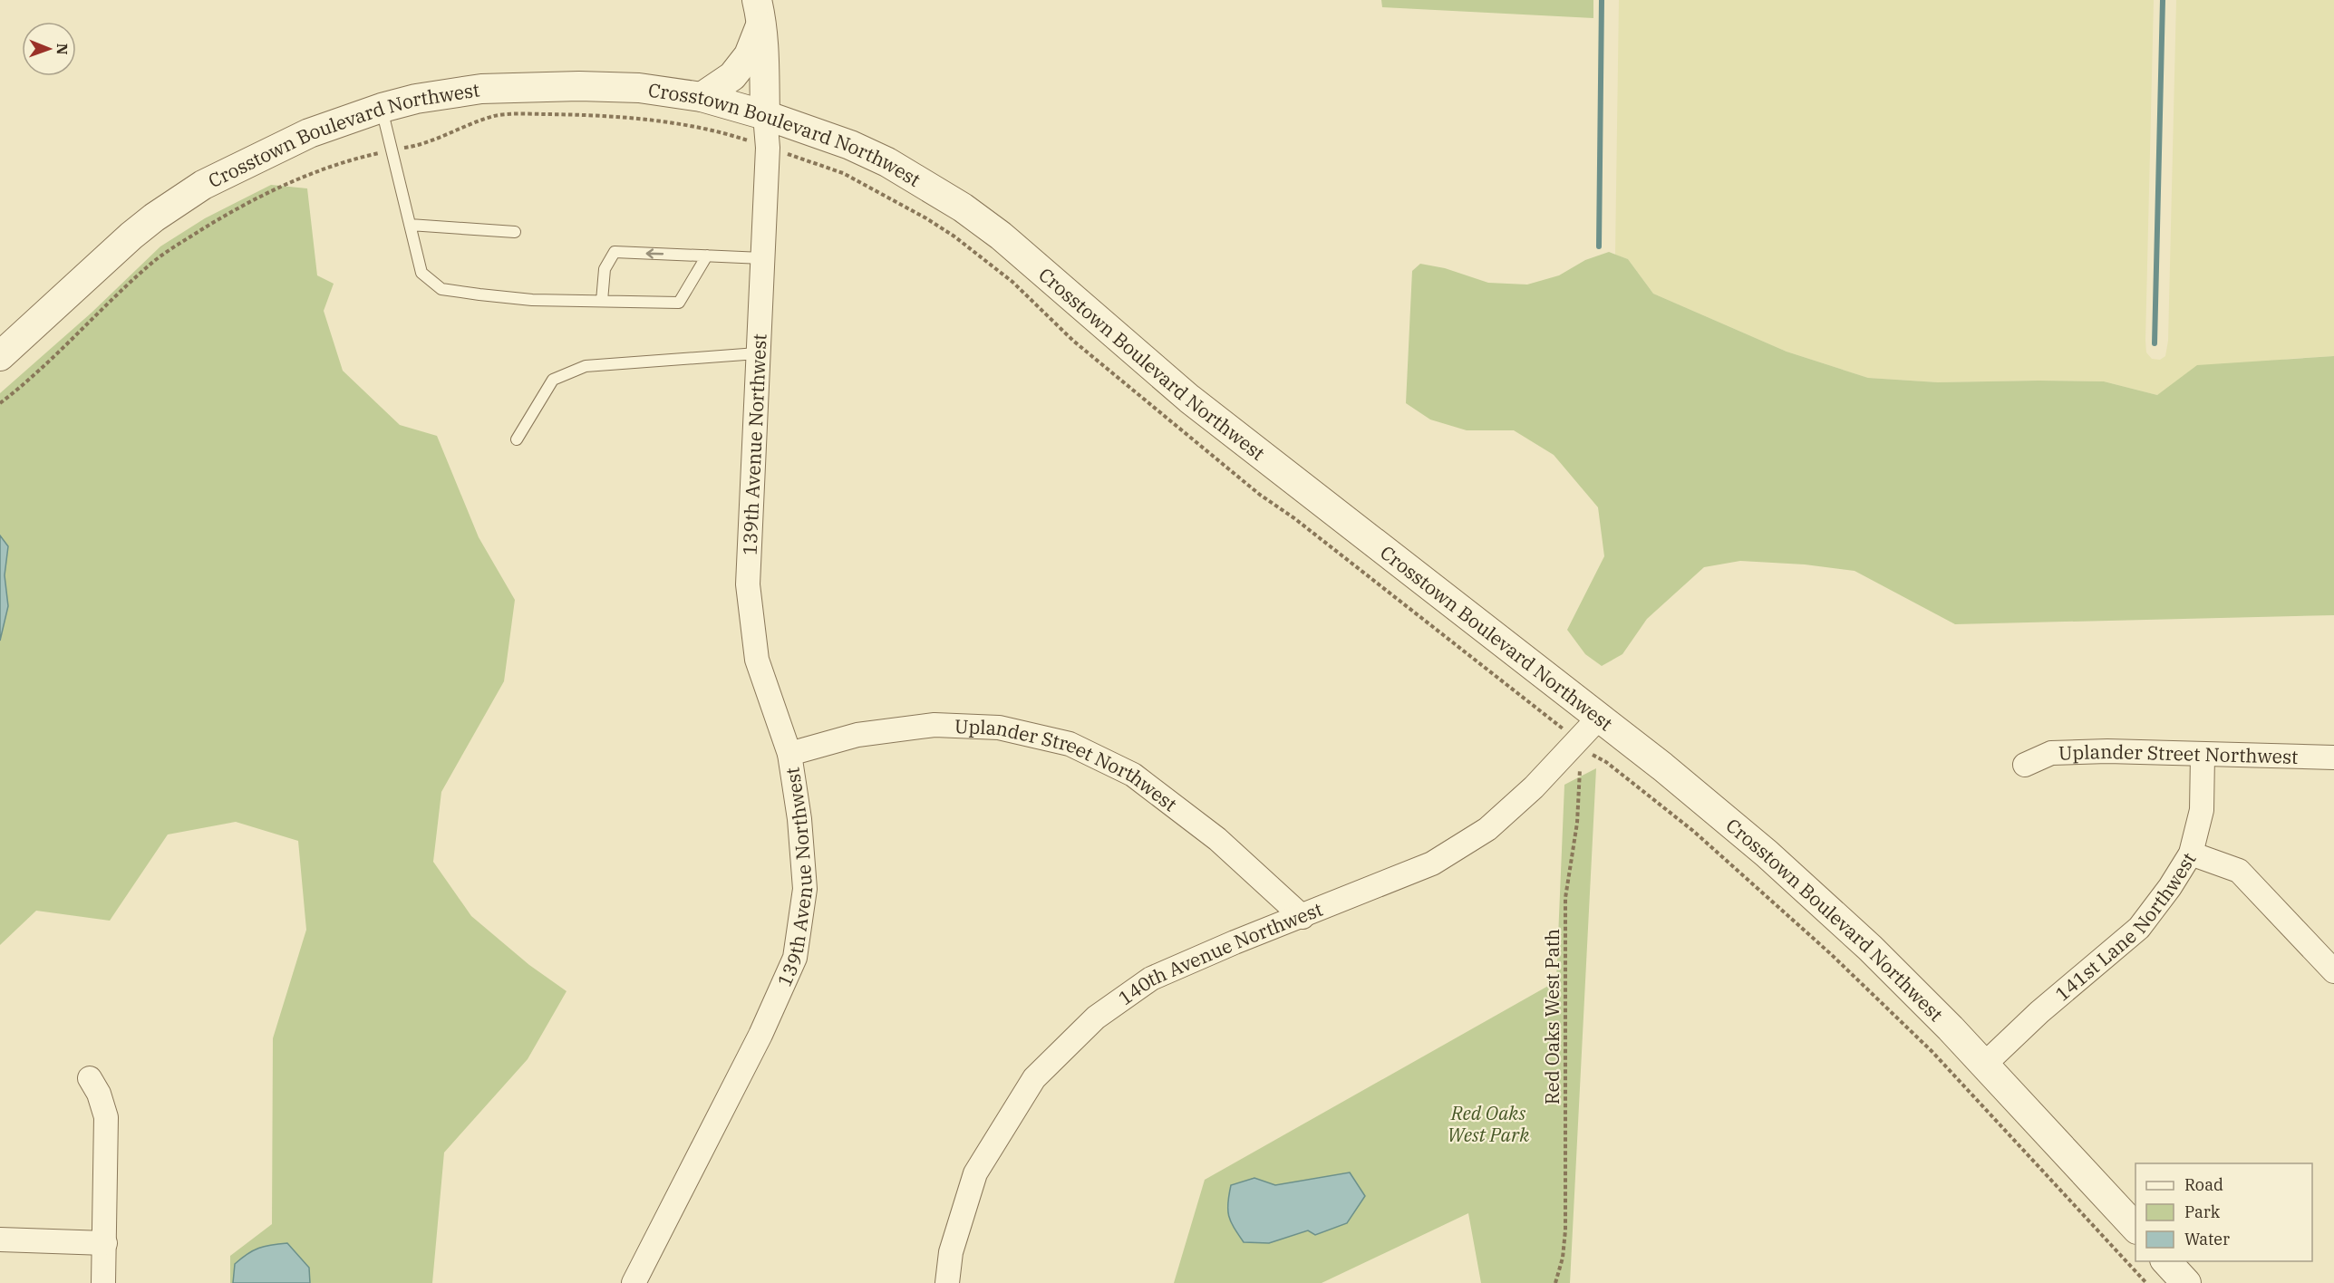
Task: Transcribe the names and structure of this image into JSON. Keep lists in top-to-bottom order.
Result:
{
  "streets": {
    "street": [
      "Crosstown Boulevard Northwest",
      "139th Avenue Northwest",
      "Uplander Street Northwest",
      "141st Lane Northwest",
      "140th Avenue Northwest"
    ],
    "path": ["Red Oaks West Path"]
  },
  "crossings": [
    ["Crosstown Boulevard Northwest", "139th Avenue Northwest"],
    ["Crosstown Boulevard Northwest", "141st Lane Northwest"],
    ["Crosstown Boulevard Northwest", "140th Avenue Northwest"],
    ["139th Avenue Northwest", "Uplander Street Northwest"],
    ["Uplander Street Northwest", "141st Lane Northwest"],
    ["Uplander Street Northwest", "140th Avenue Northwest"]
  ],
  "parks": ["Red Oaks West Park"],
  "legend": ["Road", "Park", "Water"],
  "north": "right"
}
